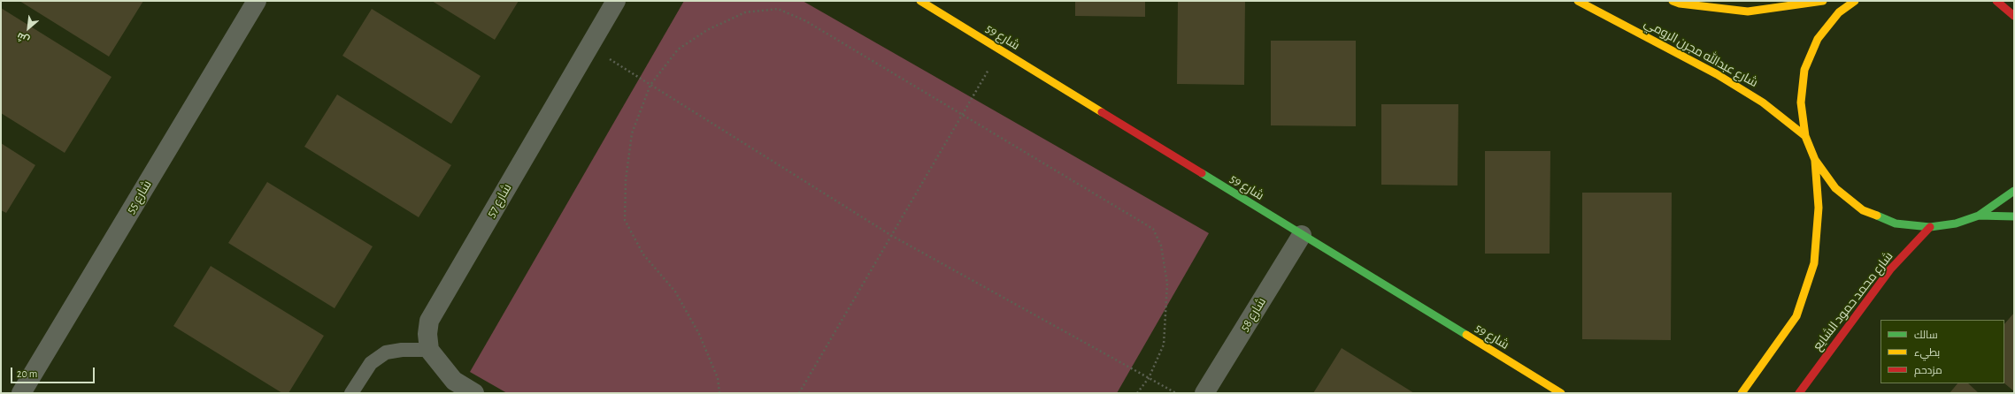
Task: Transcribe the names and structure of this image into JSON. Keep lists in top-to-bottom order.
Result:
{
  "streets": {
    "main road": ["شارع 59", "شارع عبدالله مجرن الرومي", "شارع محمد حمود الشايع"],
    "street": ["شارع 55", "شارع 57", "شارع 58"]
  },
  "crossings": [
    ["شارع 59", "شارع 58"]
  ],
  "legend": ["سالك", "بطيء", "مزدحم"],
  "scale_bar": "20 m",
  "north": "bottom left"
}
